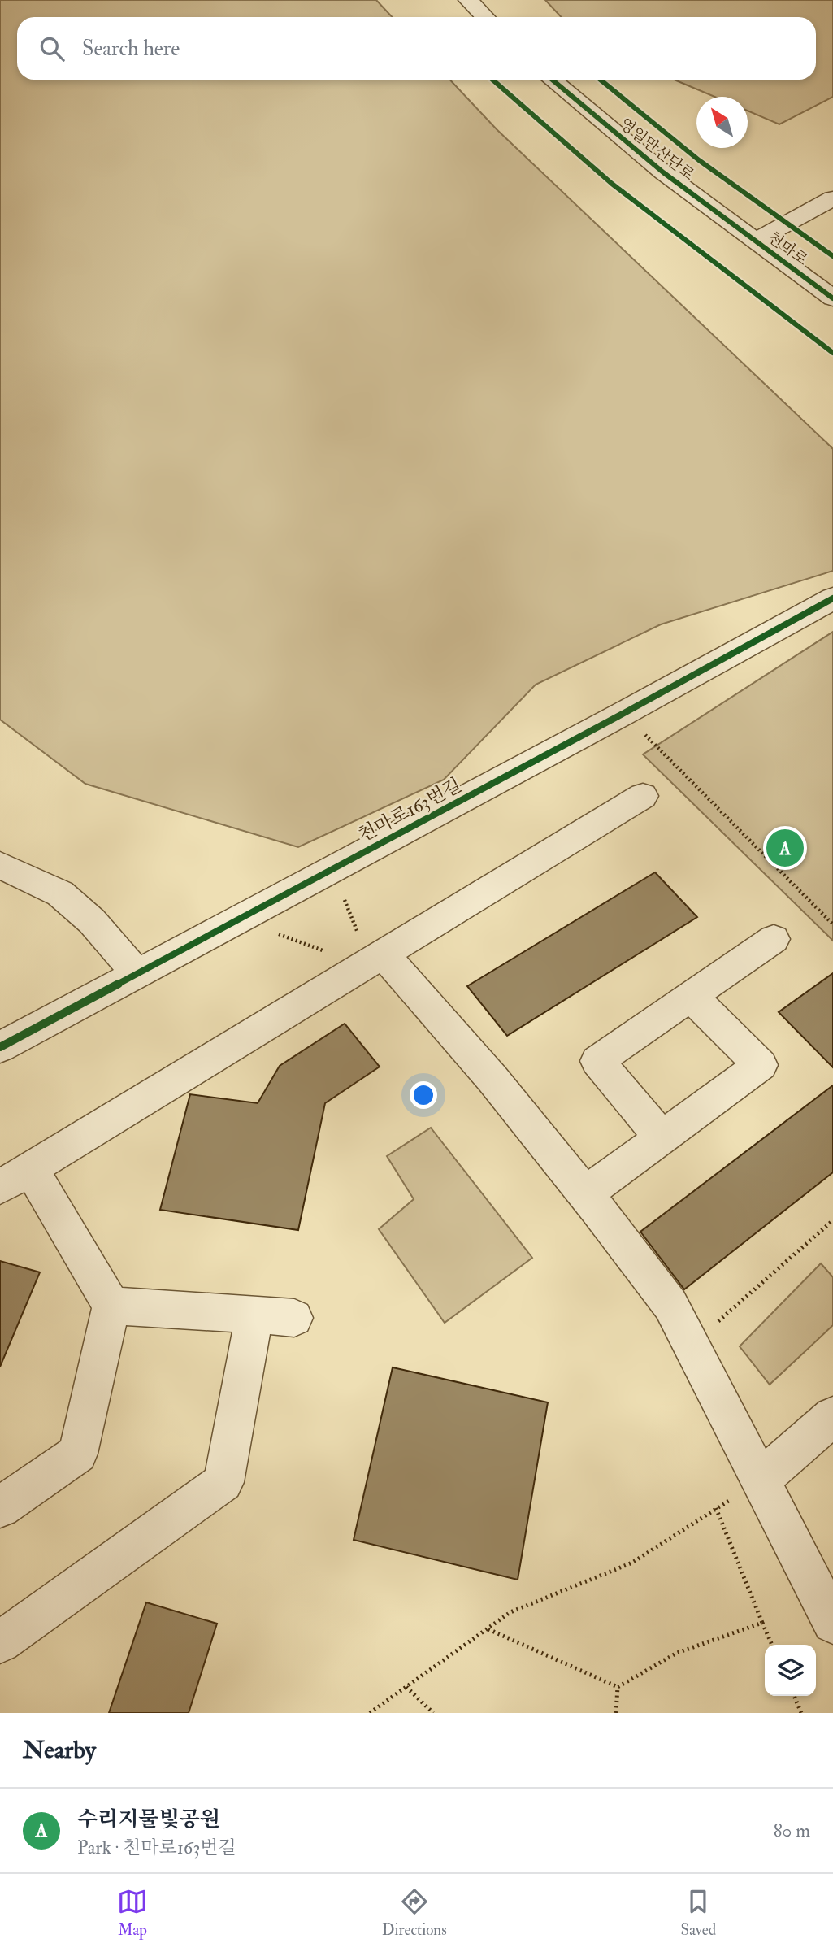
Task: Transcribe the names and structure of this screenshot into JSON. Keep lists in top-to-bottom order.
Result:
{
  "streets": {
    "street": ["영일만산단로", "천마로", "천마로163번길"]
  },
  "crossings": [
    ["영일만산단로", "천마로"]
  ],
  "north": "top left",
  "page": {
    "search": "Search here",
    "pins": "A",
    "heading": "Nearby",
    "list": [
      {
        "mark": "A",
        "name": "수리지물빛공원",
        "note": "Park · 천마로163번길",
        "value": "80 m"
      }
    ],
    "nav": ["Map", "Directions", "Saved"]
  }
}
